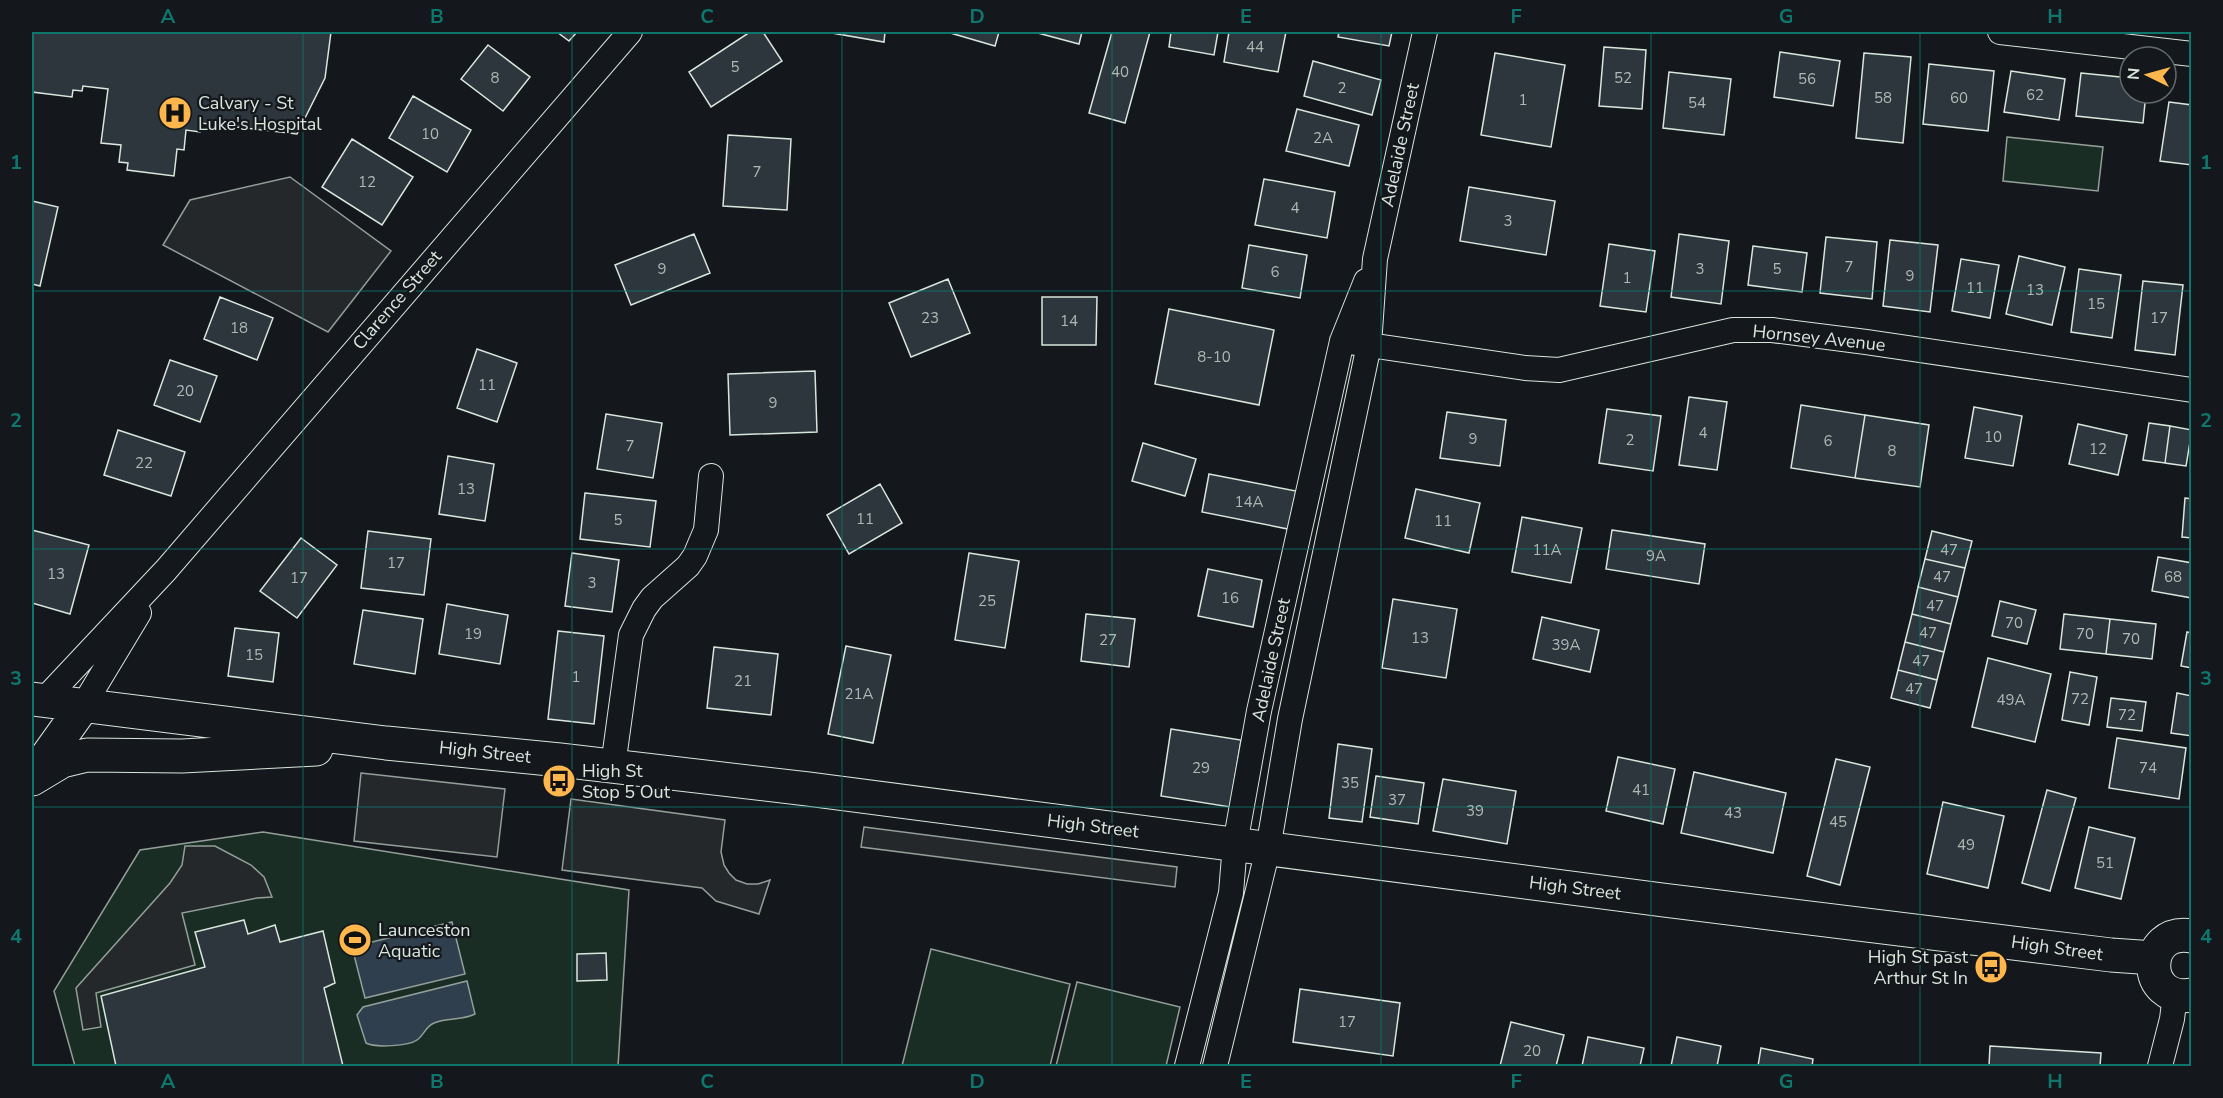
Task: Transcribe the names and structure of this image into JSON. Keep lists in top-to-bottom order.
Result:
{
  "streets": {
    "main road": ["High Street"],
    "street": ["Adelaide Street", "Clarence Street", "Hornsey Avenue"]
  },
  "crossings": [
    ["Adelaide Street", "Hornsey Avenue"],
    ["Adelaide Street", "High Street"],
    ["Clarence Street", "High Street"]
  ],
  "places": {
    "hospital": ["Calvary - St Luke's Hospital"],
    "bus stop": ["High St Stop 5 Out", "High St past Arthur St In"],
    "sports": ["Launceston Aquatic"]
  },
  "house_numbers": [
    "44",
    "5",
    "40",
    "8",
    "52",
    "56",
    "2",
    "62",
    "58",
    "60",
    "1",
    "54",
    "10",
    "2A",
    "7",
    "12",
    "4",
    "3",
    "7",
    "9",
    "3",
    "5",
    "6",
    "9",
    "1",
    "11",
    "13",
    "15",
    "23",
    "17",
    "14",
    "18",
    "8-10",
    "11",
    "20",
    "9",
    "4",
    "10",
    "9",
    "2",
    "6",
    "7",
    "12",
    "8",
    "22",
    "13",
    "14A",
    "11",
    "5",
    "11",
    "11A",
    "47",
    "9A",
    "17",
    "13",
    "47",
    "68",
    "17",
    "3",
    "16",
    "25",
    "47",
    "70",
    "47",
    "19",
    "70",
    "13",
    "70",
    "27",
    "39A",
    "15",
    "47",
    "1",
    "21",
    "47",
    "21A",
    "72",
    "49A",
    "72",
    "29",
    "74",
    "35",
    "41",
    "37",
    "39",
    "43",
    "45",
    "49",
    "51",
    "17",
    "20"
  ],
  "north": "left",
  "grid": {
    "columns": [
      "A",
      "B",
      "C",
      "D",
      "E",
      "F",
      "G",
      "H"
    ],
    "rows": [
      "1",
      "2",
      "3",
      "4"
    ]
  }
}
